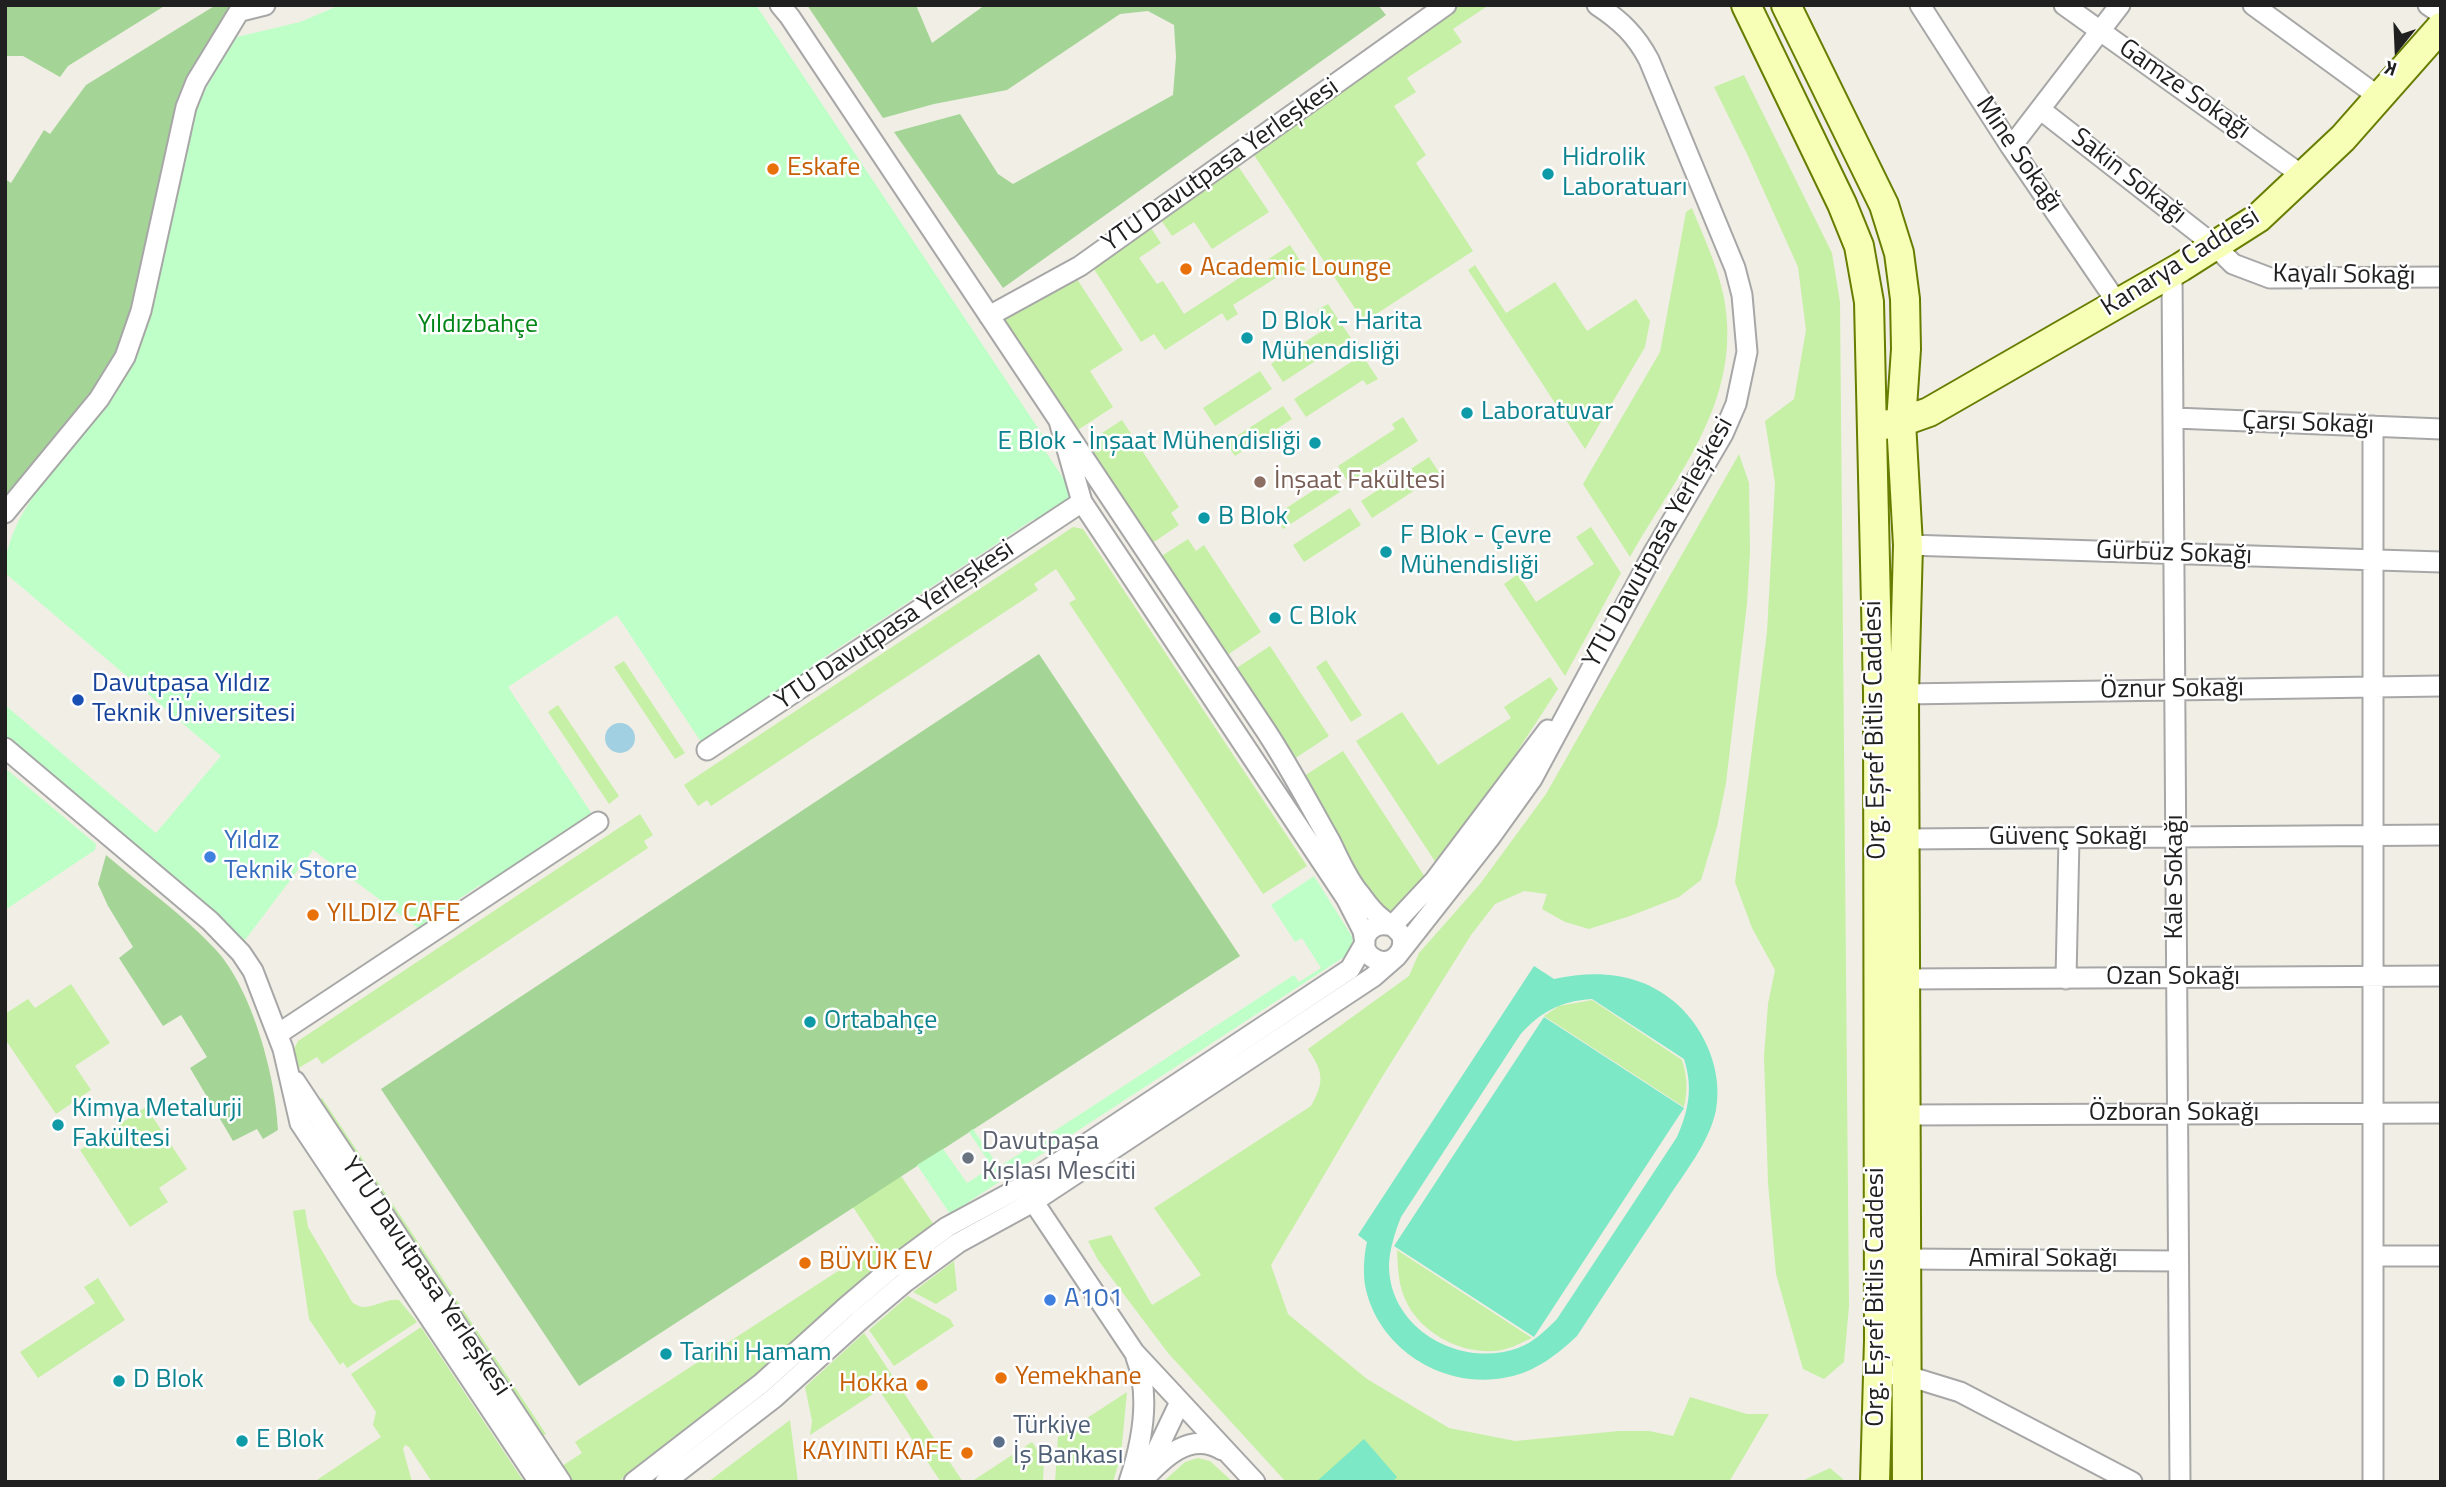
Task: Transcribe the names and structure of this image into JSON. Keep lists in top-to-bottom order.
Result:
{
  "streets": {
    "street": [
      "Gamze Sokağı",
      "Mine Sokağı",
      "YTU Davutpasa Yerleşkesi",
      "Sakin Sokağı",
      "Kanarya Caddesi",
      "Kayalı Sokağı",
      "Çarşı Sokağı",
      "Gürbüz Sokağı",
      "Öznur Sokağı",
      "Org. Eşref Bitlis Caddesi",
      "Güvenç Sokağı",
      "Kale Sokağı",
      "Ozan Sokağı",
      "Özboran Sokağı",
      "Amiral Sokağı"
    ]
  },
  "crossings": [
    ["Gamze Sokağı", "Kanarya Caddesi"],
    ["Mine Sokağı", "Kanarya Caddesi"],
    ["Sakin Sokağı", "Kanarya Caddesi"],
    ["Sakin Sokağı", "Kayalı Sokağı"],
    ["Kanarya Caddesi", "Kayalı Sokağı"],
    ["Kanarya Caddesi", "Org. Eşref Bitlis Caddesi"],
    ["Kanarya Caddesi", "Kale Sokağı"],
    ["Çarşı Sokağı", "Kale Sokağı"],
    ["Gürbüz Sokağı", "Org. Eşref Bitlis Caddesi"],
    ["Gürbüz Sokağı", "Kale Sokağı"],
    ["Öznur Sokağı", "Org. Eşref Bitlis Caddesi"],
    ["Öznur Sokağı", "Kale Sokağı"],
    ["Org. Eşref Bitlis Caddesi", "Güvenç Sokağı"],
    ["Org. Eşref Bitlis Caddesi", "Ozan Sokağı"],
    ["Org. Eşref Bitlis Caddesi", "Özboran Sokağı"],
    ["Org. Eşref Bitlis Caddesi", "Amiral Sokağı"],
    ["Güvenç Sokağı", "Kale Sokağı"],
    ["Kale Sokağı", "Ozan Sokağı"],
    ["Kale Sokağı", "Özboran Sokağı"],
    ["Kale Sokağı", "Amiral Sokağı"]
  ],
  "parks": ["Yıldızbahçe"],
  "places": [
    "Eskafe",
    "Hidrolik Laboratuarı",
    "Academic Lounge",
    "D Blok - Harita Mühendisliği",
    "Laboratuvar",
    "E Blok - İnşaat Mühendisliği",
    "İnşaat Fakültesi",
    "B Blok",
    "F Blok - Çevre Mühendisliği",
    "C Blok",
    "Davutpaşa Yıldız Teknik Üniversitesi",
    "Yıldız Teknik Store",
    "YILDIZ CAFE",
    "Ortabahçe",
    "Kimya Metalurji Fakültesi",
    "Davutpaşa Kışlası Mesciti",
    "BÜYÜK EV",
    "A101",
    "Tarihi Hamam",
    "Yemekhane",
    "D Blok",
    "Hokka",
    "E Blok",
    "Türkiye İş Bankası",
    "KAYINTI KAFE"
  ],
  "north": "bottom"
}
